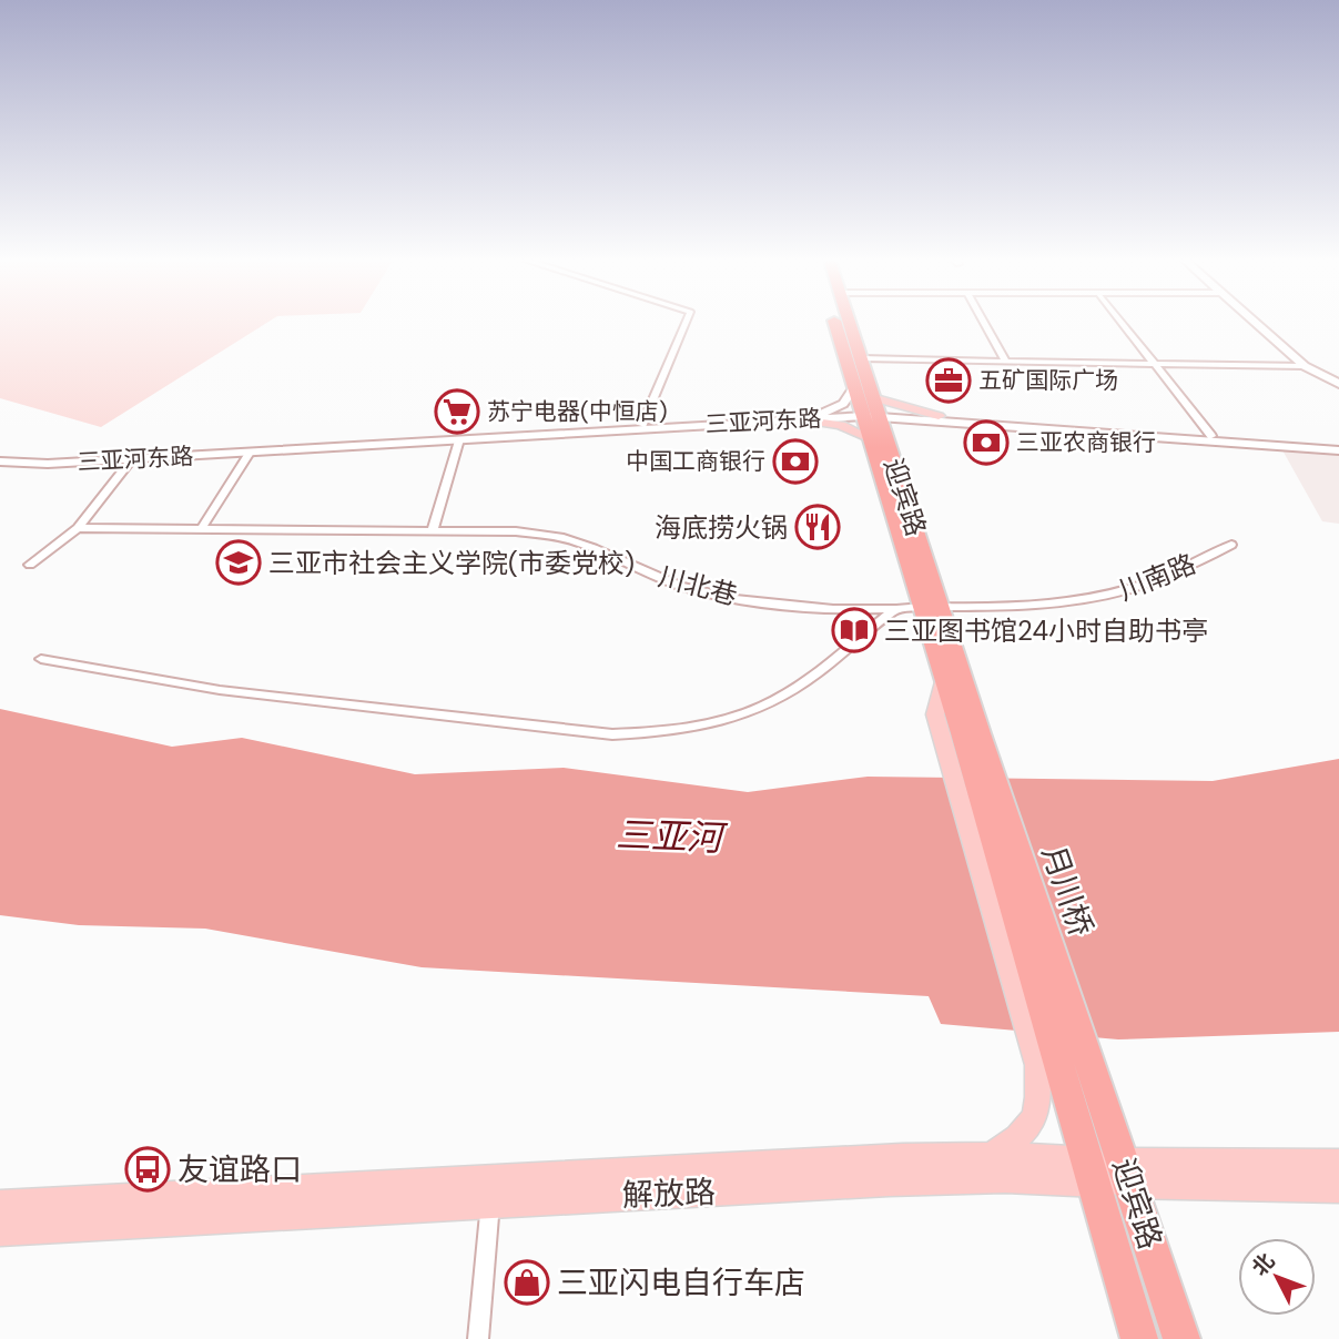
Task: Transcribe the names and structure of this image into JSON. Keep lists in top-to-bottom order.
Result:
{
  "streets": {
    "highway": ["迎宾路", "月川桥"],
    "main road": ["三亚河东路", "解放路"],
    "street": ["川南路", "川北巷"]
  },
  "crossings": [
    ["三亚河东路", "迎宾路"],
    ["迎宾路", "川南路"],
    ["迎宾路", "川北巷"],
    ["迎宾路", "月川桥"],
    ["迎宾路", "解放路"],
    ["川南路", "川北巷"]
  ],
  "water": ["三亚河"],
  "places": {
    "office": ["五矿国际广场"],
    "supermarket": ["苏宁电器(中恒店)"],
    "bank": ["三亚农商银行", "中国工商银行"],
    "restaurant": ["海底捞火锅"],
    "school or university": ["三亚市社会主义学院(市委党校)"],
    "library": ["三亚图书馆24小时自助书亭"],
    "bus stop": ["友谊路口"],
    "shop": ["三亚闪电自行车店"]
  },
  "north": "top left"
}
